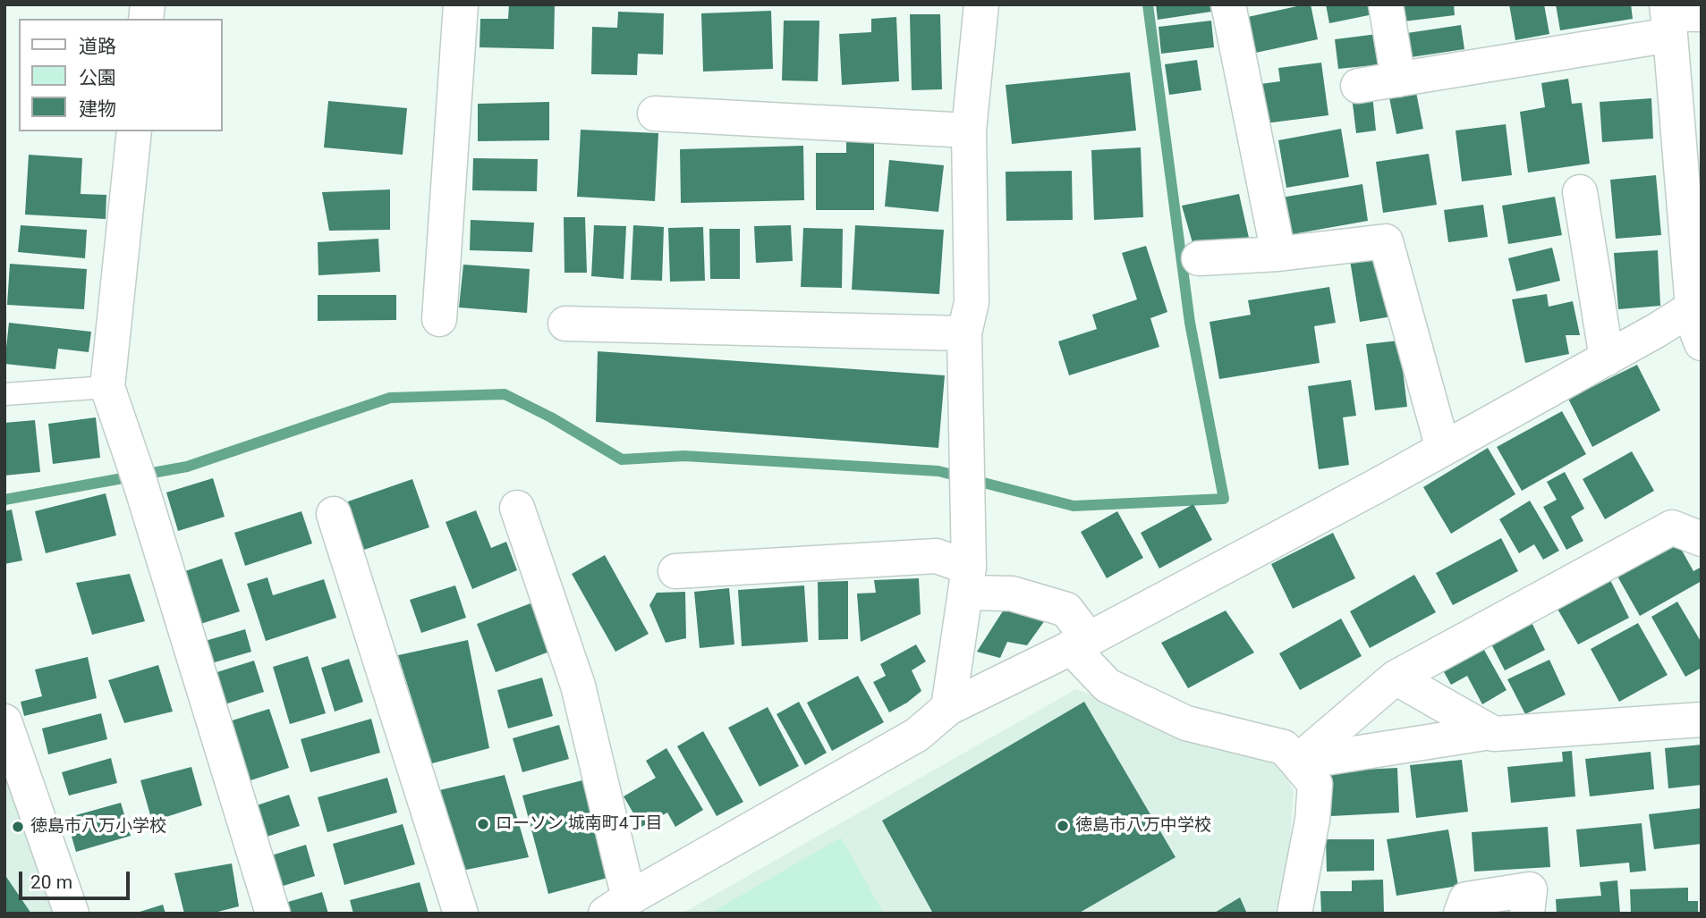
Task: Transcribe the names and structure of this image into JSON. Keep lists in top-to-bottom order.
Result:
{
  "places": ["ローソン 城南町4丁目", "徳島市八万中学校", "徳島市八万小学校"],
  "legend": ["道路", "公園", "建物"],
  "scale_bar": "20 m"
}
